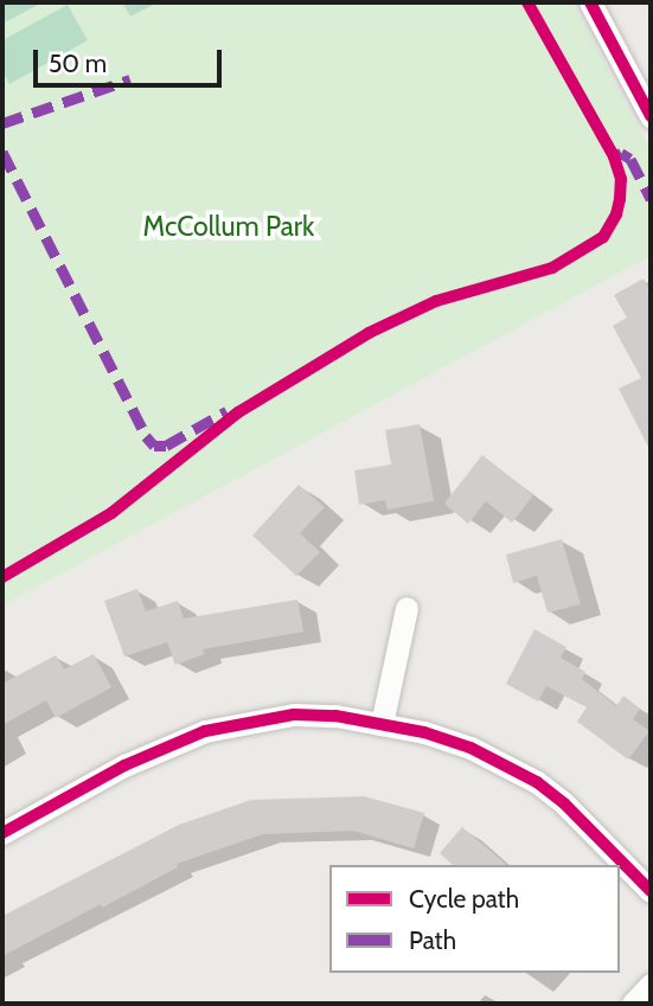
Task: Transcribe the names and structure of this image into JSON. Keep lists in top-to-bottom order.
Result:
{
  "parks": ["McCollum Park"],
  "legend": ["Cycle path", "Path"],
  "scale_bar": "50 m"
}
